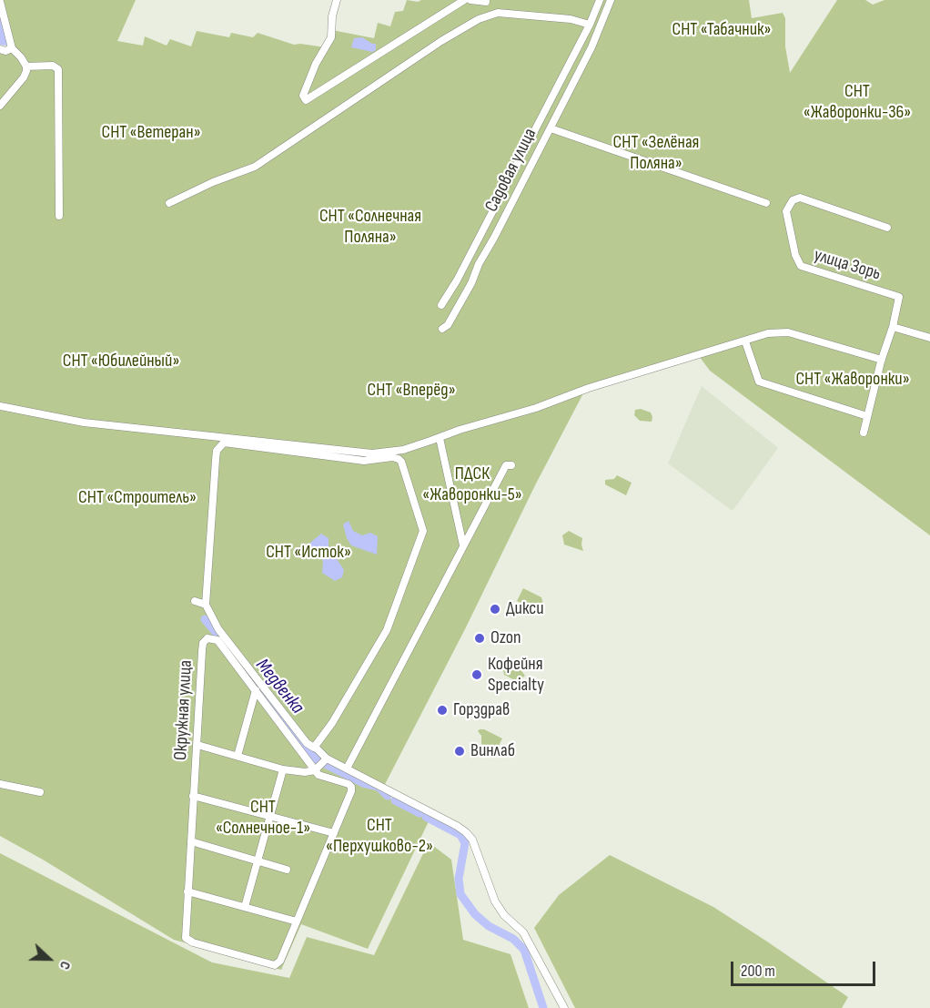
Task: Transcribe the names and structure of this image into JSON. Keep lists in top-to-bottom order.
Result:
{
  "streets": {
    "street": ["Садовая улица", "улица Зорь", "Окружная улица"]
  },
  "water": ["Медвенка"],
  "parks": [
    "СНТ «Табачник»",
    "СНТ «Жаворонки-36»",
    "СНТ «Ветеран»",
    "СНТ «Зелёная Поляна»",
    "СНТ «Солнечная Поляна»",
    "СНТ «Юбилейный»",
    "СНТ «Жаворонки»",
    "СНТ «Вперёд»",
    "ПДСК «Жаворонки-5»",
    "СНТ «Строитель»",
    "СНТ «Исток»",
    "СНТ «Солнечное-1»",
    "СНТ «Перхушково-2»"
  ],
  "places": [
    "Дикси",
    "Ozon",
    "Кофейня Specialty",
    "Горздрав",
    "Винлаб"
  ],
  "scale_bar": "200 m",
  "north": "right"
}
